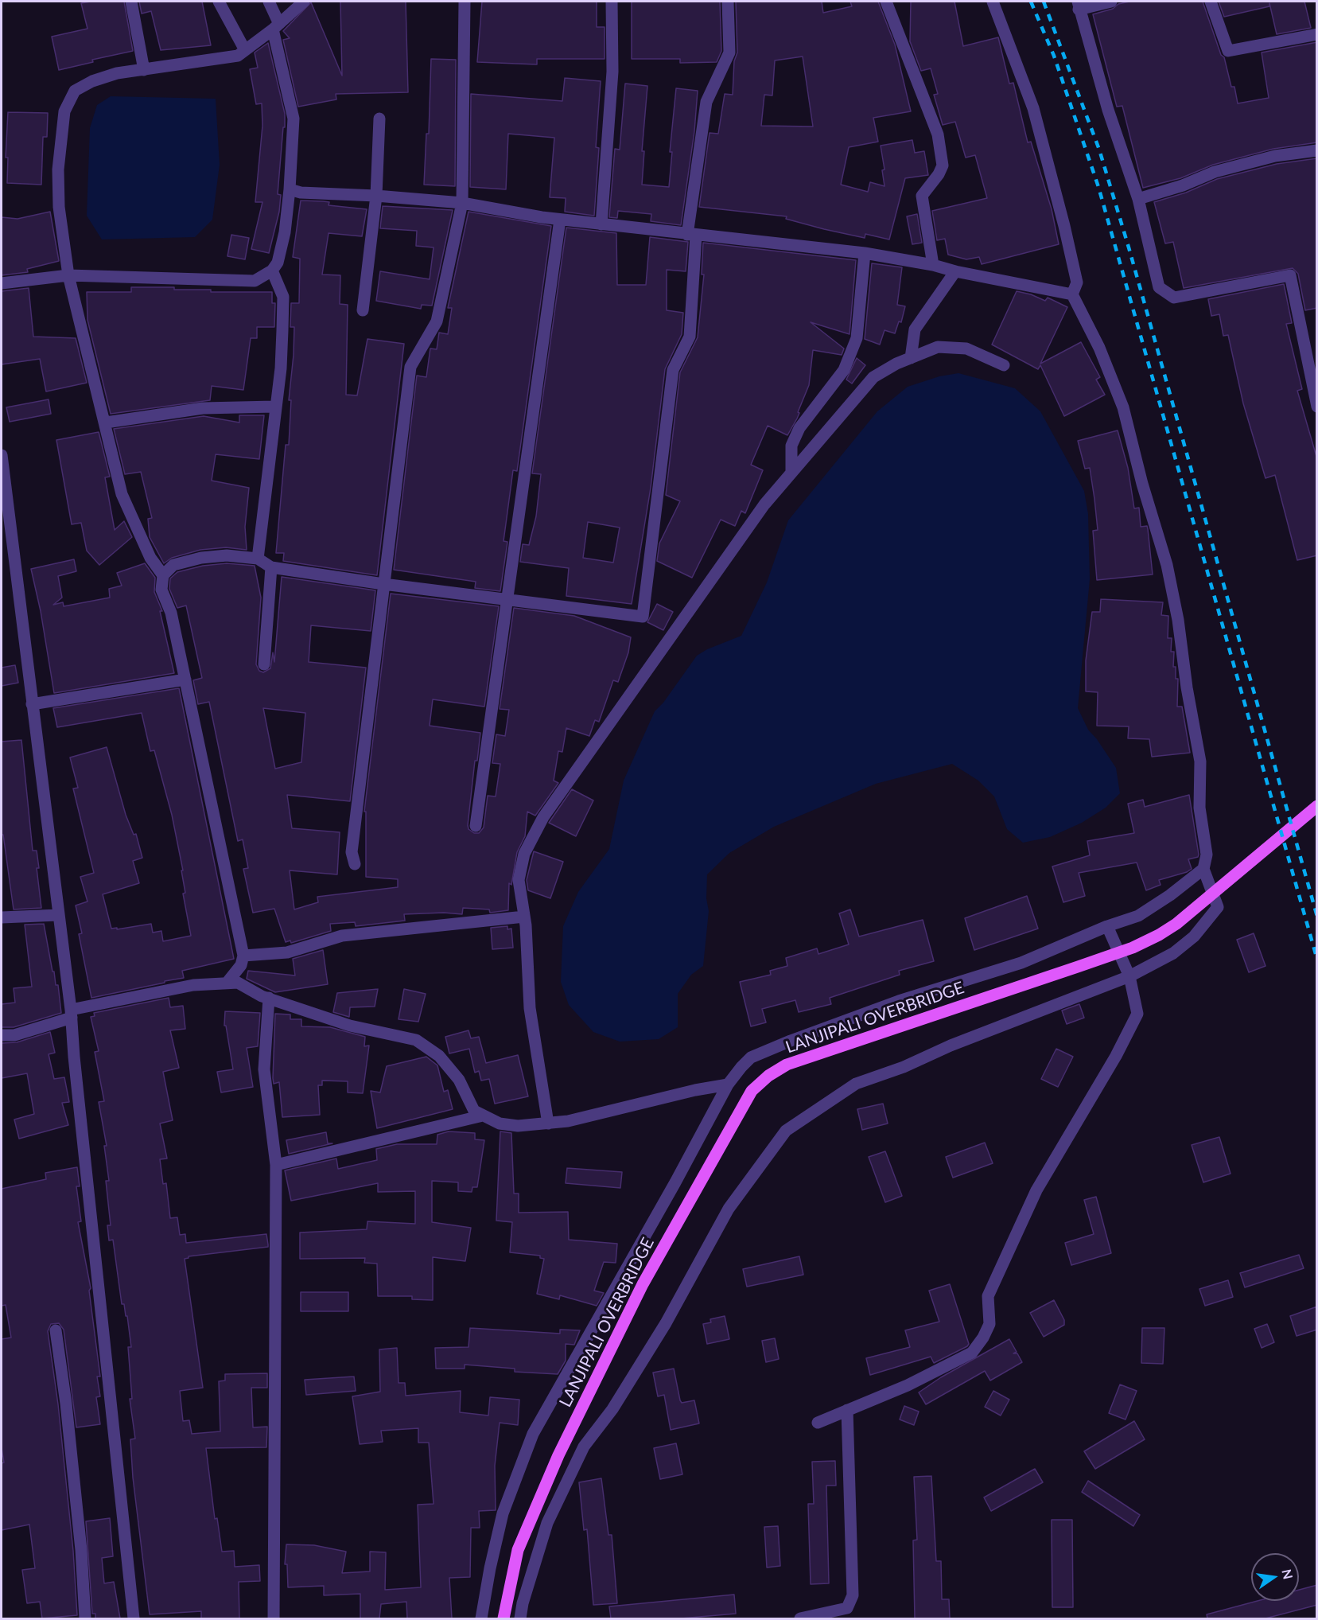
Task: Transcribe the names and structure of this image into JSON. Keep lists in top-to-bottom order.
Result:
{
  "streets": {
    "main road": ["LANJIPALI OVERBRIDGE"]
  },
  "north": "right"
}
